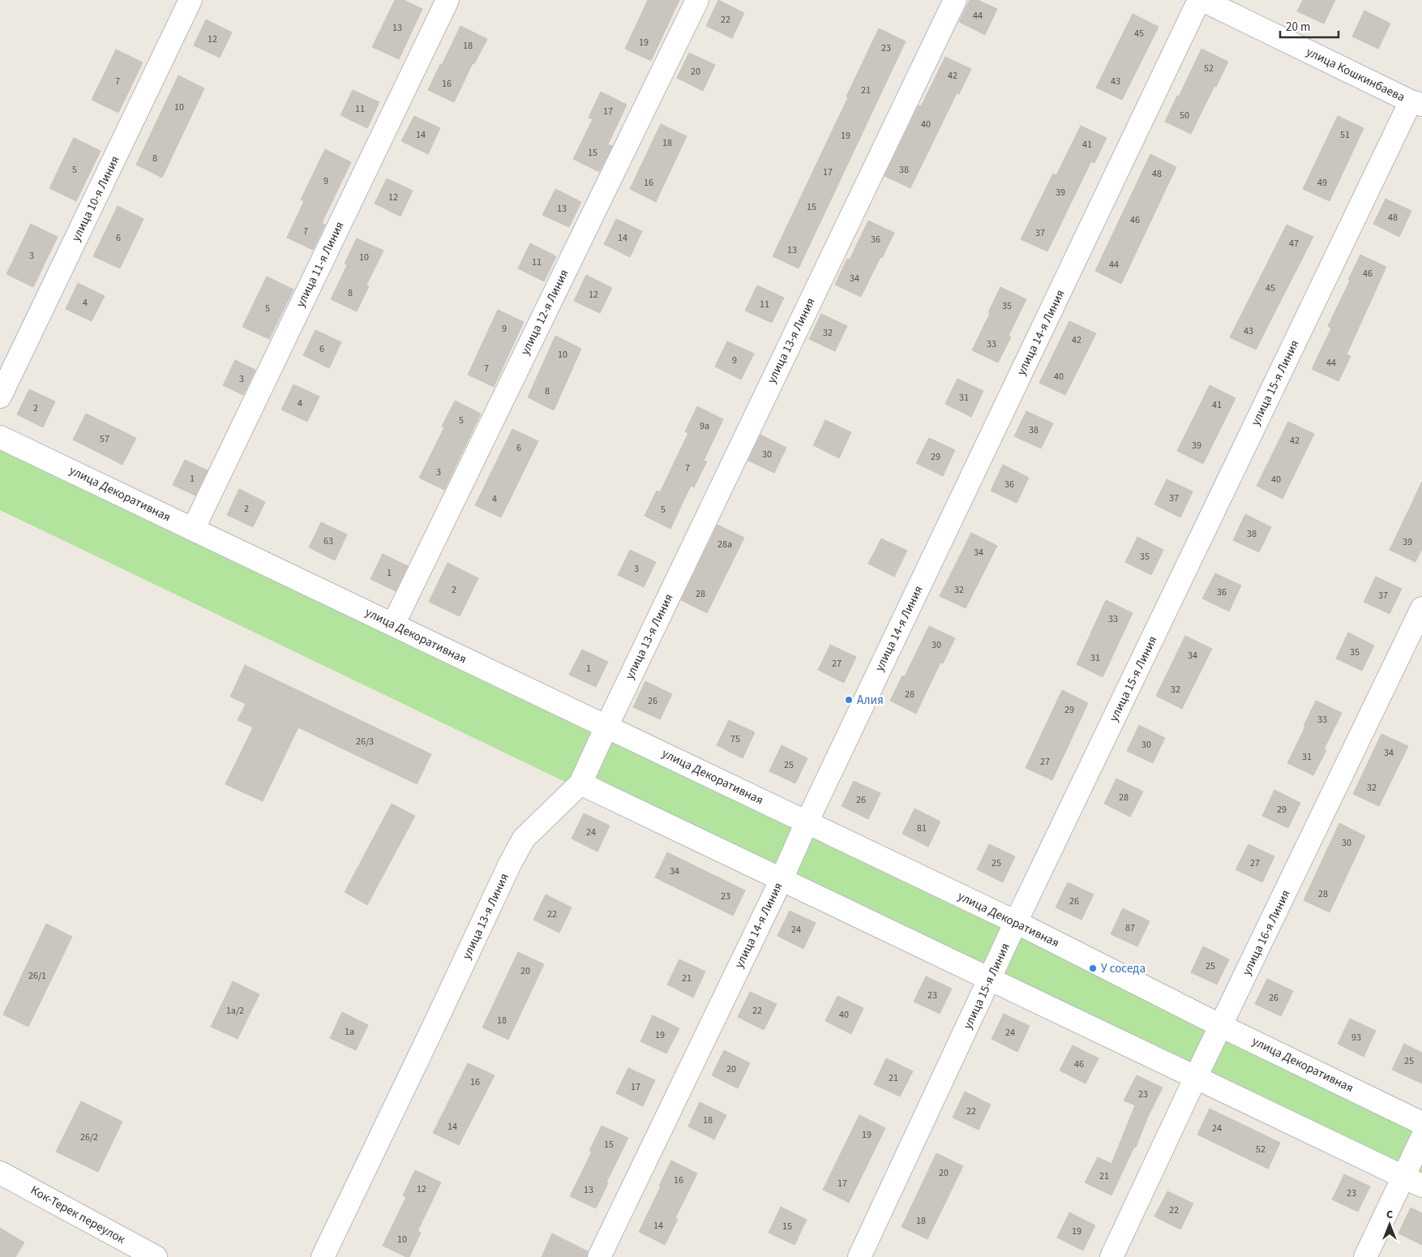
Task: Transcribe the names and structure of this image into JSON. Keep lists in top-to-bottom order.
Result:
{
  "streets": {
    "street": [
      "улица Кошкинбаева",
      "улица 10-я Линия",
      "улица 11-я Линия",
      "улица 12-я Линия",
      "улица 14-я Линия",
      "улица 13-я Линия",
      "улица 15-я Линия",
      "улица Декоративная",
      "улица 16-я Линия",
      "Кок-Терек переулок"
    ]
  },
  "crossings": [
    ["улица Кошкинбаева", "улица 14-я Линия"],
    ["улица Кошкинбаева", "улица 15-я Линия"],
    ["улица 11-я Линия", "улица Декоративная"],
    ["улица 12-я Линия", "улица Декоративная"],
    ["улица 14-я Линия", "улица Декоративная"],
    ["улица 13-я Линия", "улица Декоративная"],
    ["улица 15-я Линия", "улица Декоративная"],
    ["улица Декоративная", "улица 16-я Линия"]
  ],
  "places": ["Алия", "У соседа"],
  "house_numbers": [
    "44",
    "22",
    "13",
    "45",
    "12",
    "19",
    "18",
    "23",
    "52",
    "20",
    "42",
    "7",
    "43",
    "16",
    "21",
    "10",
    "11",
    "17",
    "50",
    "40",
    "14",
    "51",
    "19",
    "18",
    "41",
    "15",
    "8",
    "5",
    "38",
    "17",
    "48",
    "9",
    "16",
    "49",
    "39",
    "12",
    "15",
    "13",
    "48",
    "46",
    "7",
    "37",
    "6",
    "14",
    "36",
    "47",
    "13",
    "3",
    "10",
    "11",
    "44",
    "46",
    "34",
    "45",
    "8",
    "12",
    "4",
    "11",
    "35",
    "5",
    "9",
    "43",
    "32",
    "42",
    "33",
    "6",
    "10",
    "9",
    "44",
    "7",
    "40",
    "3",
    "8",
    "31",
    "4",
    "41",
    "2",
    "5",
    "9а",
    "38",
    "57",
    "42",
    "39",
    "6",
    "30",
    "29",
    "7",
    "3",
    "1",
    "40",
    "36",
    "37",
    "4",
    "2",
    "5",
    "38",
    "63",
    "39",
    "28а",
    "34",
    "35",
    "3",
    "1",
    "2",
    "32",
    "36",
    "28",
    "37",
    "33",
    "30",
    "35",
    "34",
    "31",
    "27",
    "1",
    "32",
    "28",
    "26",
    "29",
    "33",
    "75",
    "26/3",
    "30",
    "34",
    "31",
    "27",
    "25",
    "32",
    "28",
    "26",
    "29",
    "81",
    "24",
    "30",
    "25",
    "27",
    "34",
    "28",
    "23",
    "26",
    "22",
    "87",
    "24",
    "25",
    "20",
    "26/1",
    "21",
    "23",
    "26",
    "1а/2",
    "22",
    "40",
    "18",
    "1а",
    "24",
    "19",
    "93",
    "25",
    "46",
    "20",
    "21",
    "16",
    "17",
    "23",
    "22",
    "18",
    "14",
    "24",
    "19",
    "26/2",
    "15",
    "52",
    "20",
    "21",
    "16",
    "17",
    "12",
    "13",
    "23",
    "22",
    "18",
    "14",
    "15",
    "19",
    "10"
  ],
  "scale_bar": "20 m",
  "north": "top"
}
